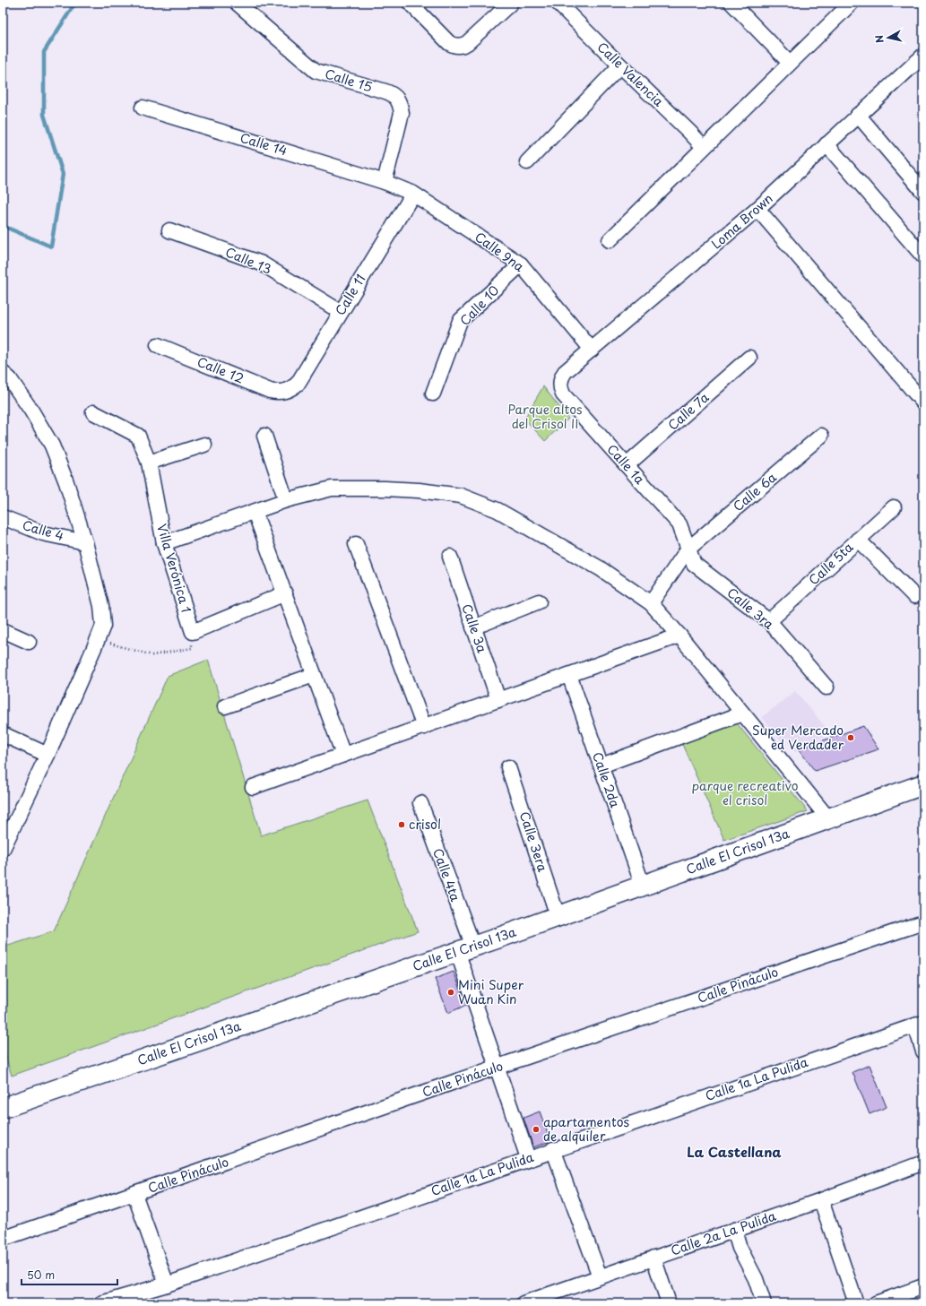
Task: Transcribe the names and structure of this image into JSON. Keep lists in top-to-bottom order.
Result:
{
  "streets": {
    "street": [
      "Calle Valencia",
      "Calle 15",
      "Calle 14",
      "Loma Brown",
      "Calle 9na",
      "Calle 13",
      "Calle 11",
      "Calle 10",
      "Calle 12",
      "Calle 7a",
      "Calle 1a",
      "Calle 6a",
      "Calle 4",
      "Calle 5ta",
      "Villa Verónica 1",
      "Calle 3ra",
      "Calle 3a",
      "Calle 2da",
      "Calle 3era",
      "Calle El Crisol 13a",
      "Calle 4ta",
      "Calle Pináculo",
      "Calle 1a La Pulida",
      "Calle 2a La Pulida"
    ]
  },
  "crossings": [
    ["Calle 15", "Calle 14"],
    ["Calle 15", "Calle 9na"],
    ["Calle 14", "Calle 9na"],
    ["Loma Brown", "Calle 9na"],
    ["Loma Brown", "Calle 1a"],
    ["Calle 9na", "Calle 11"],
    ["Calle 9na", "Calle 10"],
    ["Calle 13", "Calle 11"],
    ["Calle 11", "Calle 12"],
    ["Calle 7a", "Calle 1a"],
    ["Calle 1a", "Calle 6a"],
    ["Calle 1a", "Calle 3ra"],
    ["Calle 6a", "Calle 3ra"],
    ["Calle 5ta", "Calle 3ra"],
    ["Calle 2da", "Calle El Crisol 13a"],
    ["Calle 3era", "Calle El Crisol 13a"],
    ["Calle El Crisol 13a", "Calle 4ta"],
    ["Calle 4ta", "Calle Pináculo"],
    ["Calle 4ta", "Calle 1a La Pulida"]
  ],
  "districts": ["La Castellana"],
  "parks": ["Parque altos del Crisol II", "parque recreativo el crisol"],
  "places": [
    "Super Mercado ed Verdader",
    "crisol",
    "Mini Super Wuan Kin",
    "apartamentos de alquiler"
  ],
  "scale_bar": "50 m",
  "north": "left"
}
